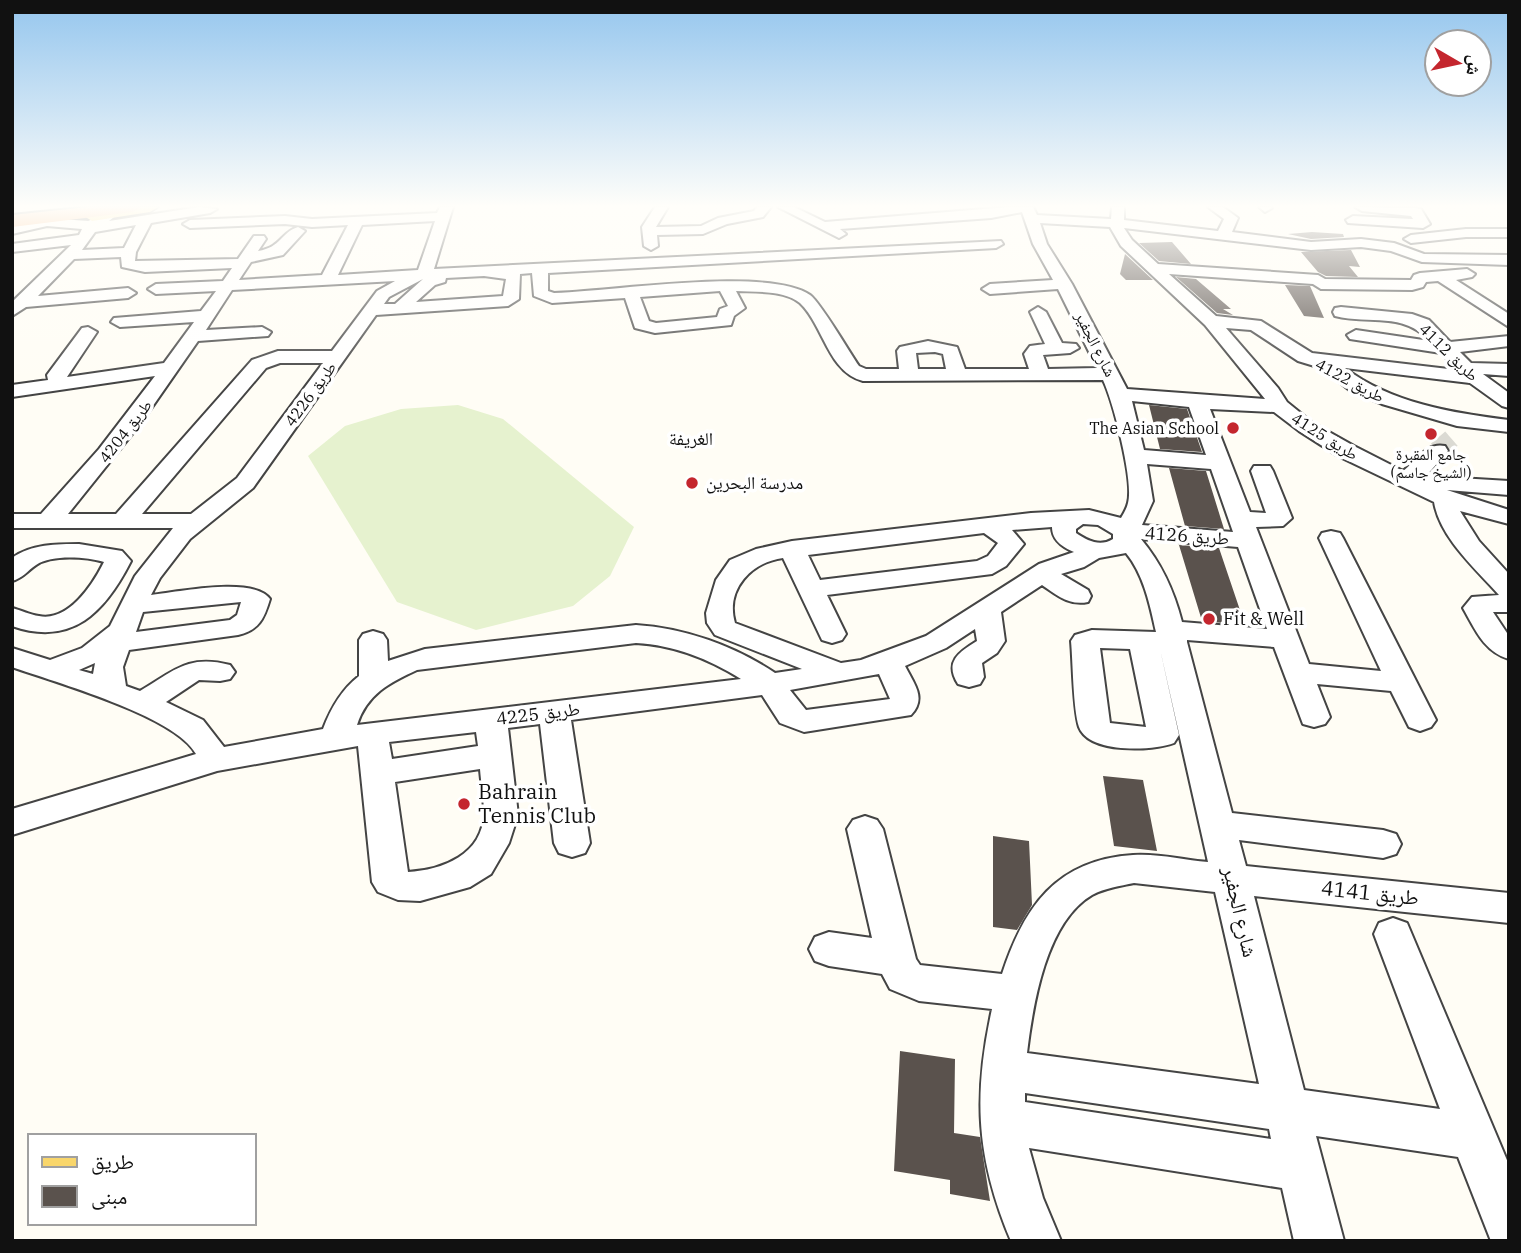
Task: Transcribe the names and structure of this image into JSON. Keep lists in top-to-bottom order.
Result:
{
  "streets": {
    "street": [
      "شارع الجفير",
      "طريق 4112",
      "طريق 4122",
      "طريق 4226",
      "طريق 4204",
      "طريق 4125",
      "طريق 4126",
      "طريق 4225",
      "طريق 4141"
    ]
  },
  "crossings": [
    ["شارع الجفير", "طريق 4126"],
    ["شارع الجفير", "طريق 4225"],
    ["شارع الجفير", "طريق 4141"],
    ["طريق 4122", "طريق 4125"],
    ["طريق 4126", "طريق 4225"]
  ],
  "districts": ["الغريفة"],
  "places": [
    "The Asian School",
    "جامع المقبرة (الشيخ جاسم)",
    "مدرسة البحرين",
    "Fit & Well",
    "Bahrain Tennis Club"
  ],
  "legend": ["طريق", "مبنى"],
  "north": "right"
}
